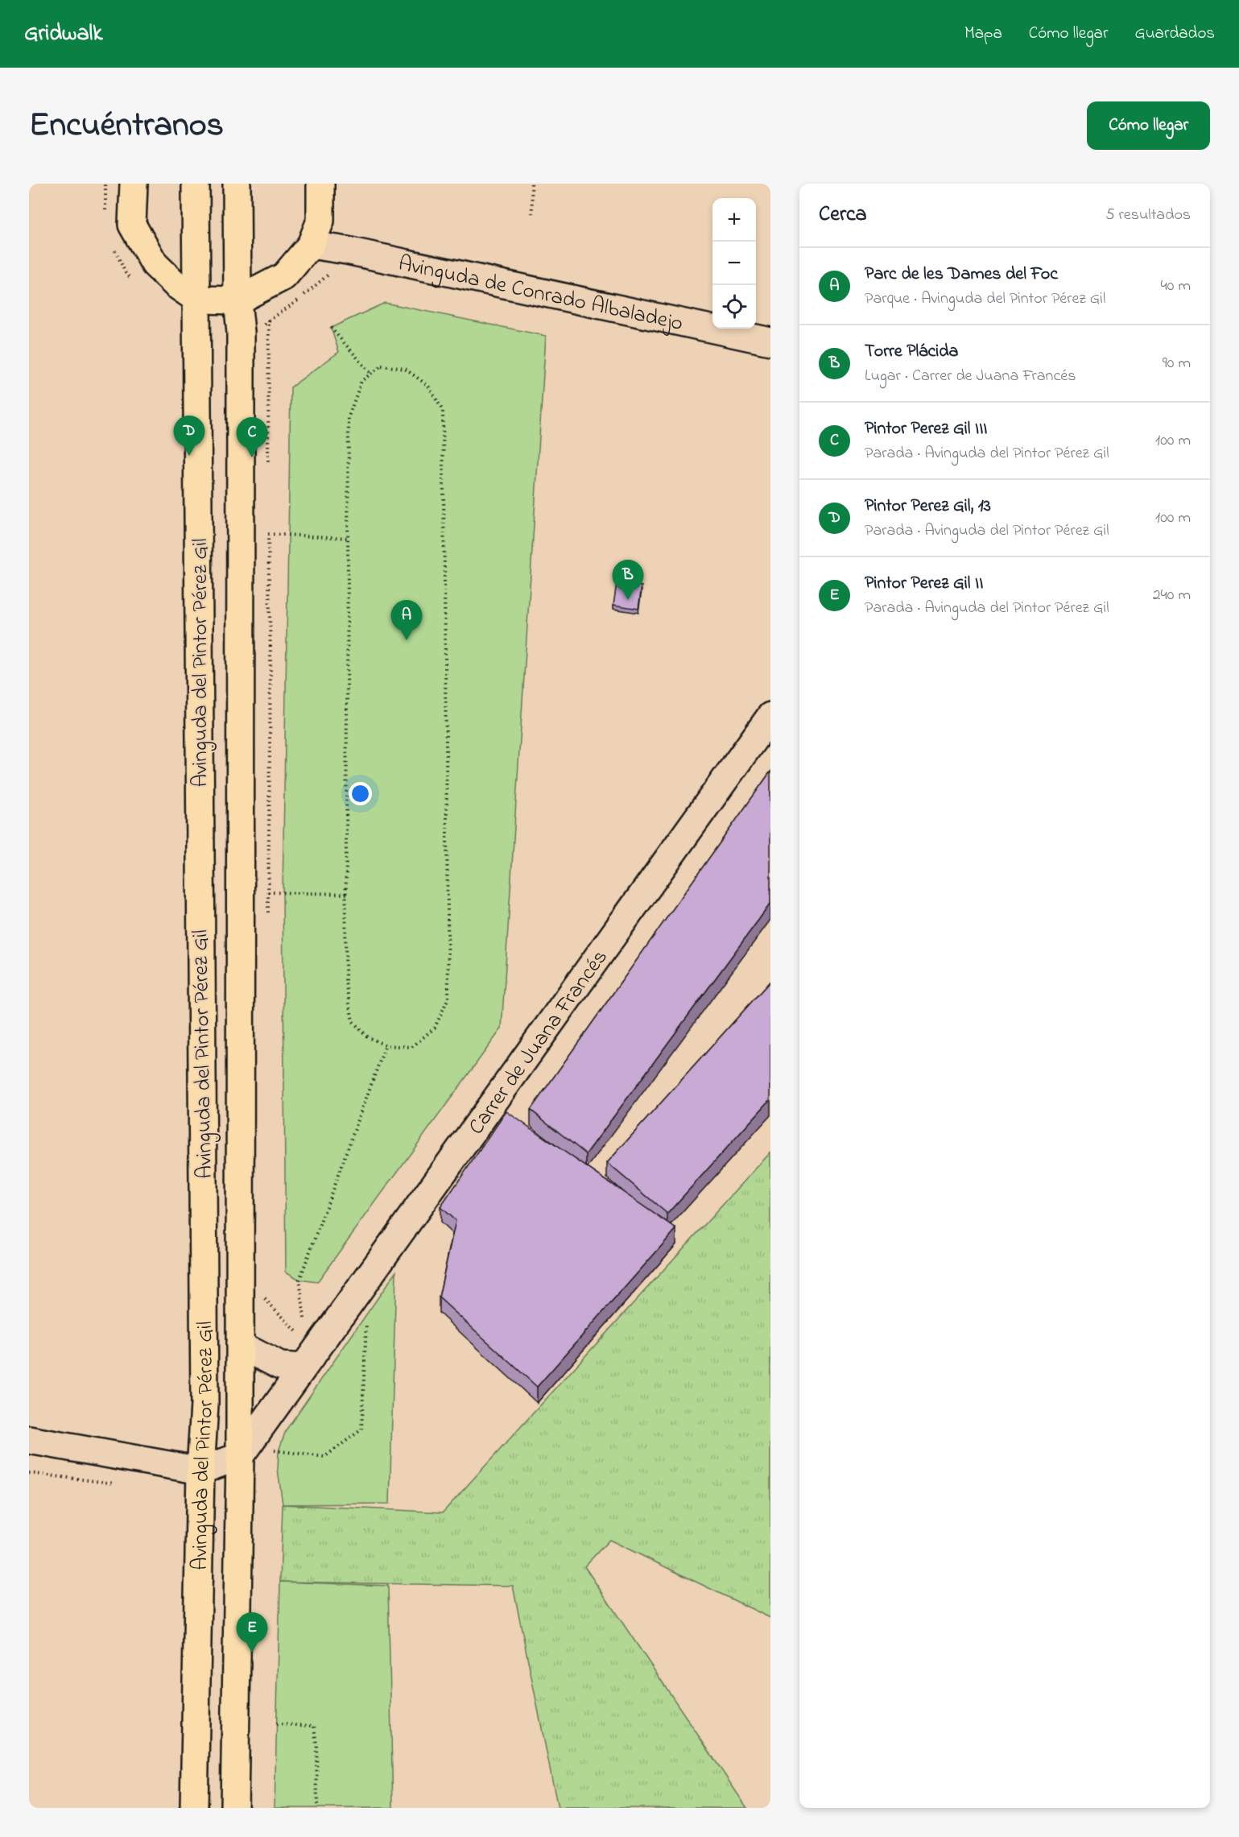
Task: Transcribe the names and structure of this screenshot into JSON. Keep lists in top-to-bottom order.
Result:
{
  "streets": {
    "main road": ["Avinguda del Pintor Pérez Gil"],
    "street": ["Avinguda de Conrado Albaladejo", "Carrer de Juana Francés"]
  },
  "crossings": [
    ["Avinguda del Pintor Pérez Gil", "Carrer de Juana Francés"]
  ],
  "page": {
    "header": "Gridwalk",
    "nav": ["Mapa", "Cómo llegar", "Guardados"],
    "title": "Encuéntranos",
    "buttons": "Cómo llegar",
    "heading": ["Cerca", "5 resultados"],
    "map_buttons": ["+", "−"],
    "list": [
      {
        "mark": "A",
        "name": "Parc de les Dames del Foc",
        "note": "Parque · Avinguda del Pintor Pérez Gil",
        "value": "40 m"
      },
      {
        "mark": "B",
        "name": "Torre Plácida",
        "note": "Lugar · Carrer de Juana Francés",
        "value": "90 m"
      },
      {
        "mark": "C",
        "name": "Pintor Perez Gil III",
        "note": "Parada · Avinguda del Pintor Pérez Gil",
        "value": "100 m"
      },
      {
        "mark": "D",
        "name": "Pintor Perez Gil, 13",
        "note": "Parada · Avinguda del Pintor Pérez Gil",
        "value": "100 m"
      },
      {
        "mark": "E",
        "name": "Pintor Perez Gil II",
        "note": "Parada · Avinguda del Pintor Pérez Gil",
        "value": "240 m"
      }
    ],
    "pins": [
      "D",
      "C",
      "B",
      "A",
      "E"
    ]
  }
}
